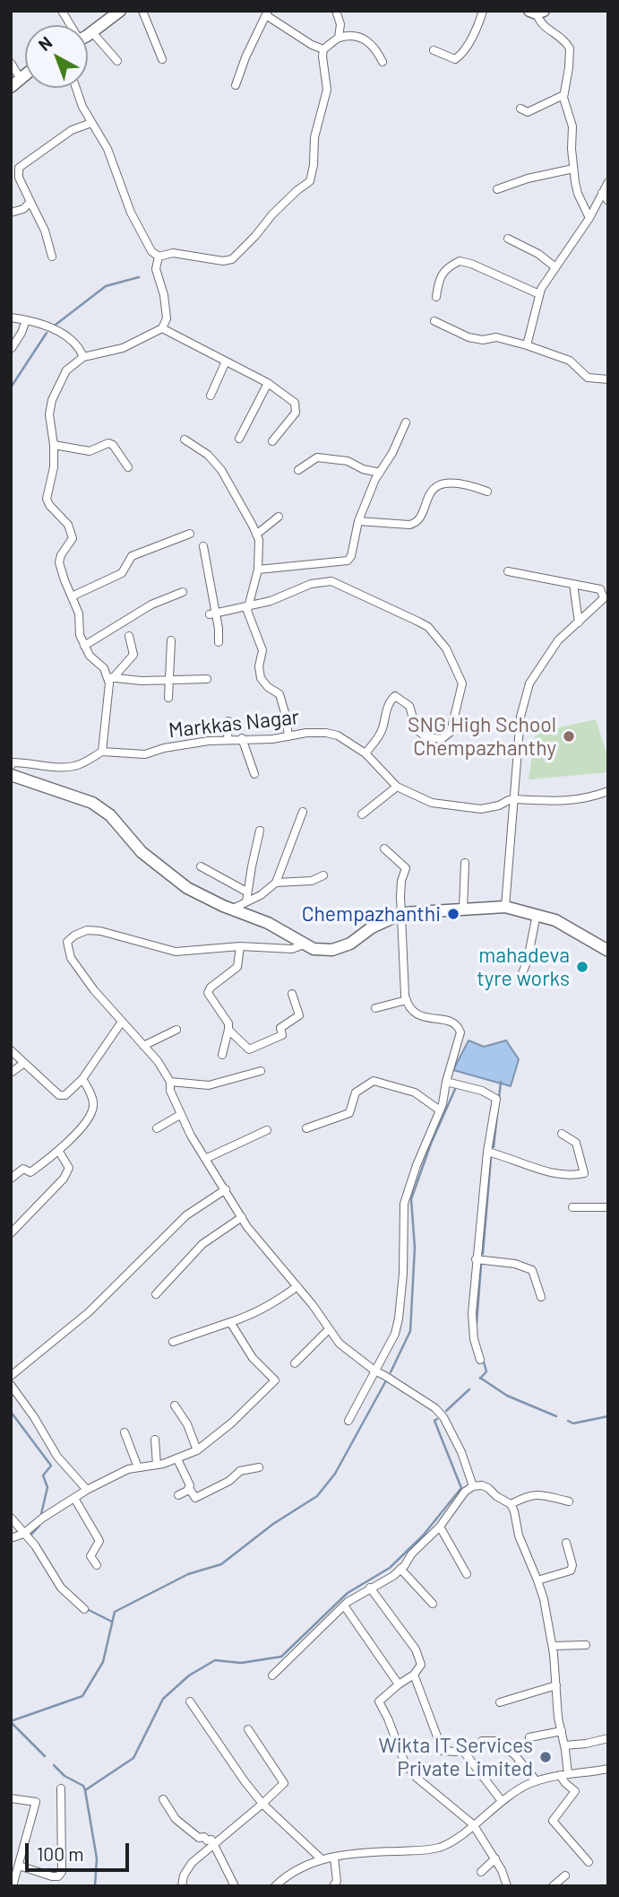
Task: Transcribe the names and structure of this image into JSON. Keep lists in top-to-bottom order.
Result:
{
  "streets": {
    "street": ["Markkas Nagar"]
  },
  "places": [
    "SNG High School Chempazhanthy",
    "Chempazhanthi",
    "mahadeva tyre works",
    "Wikta IT Services Private Limited"
  ],
  "scale_bar": "100 m",
  "north": "top left"
}
